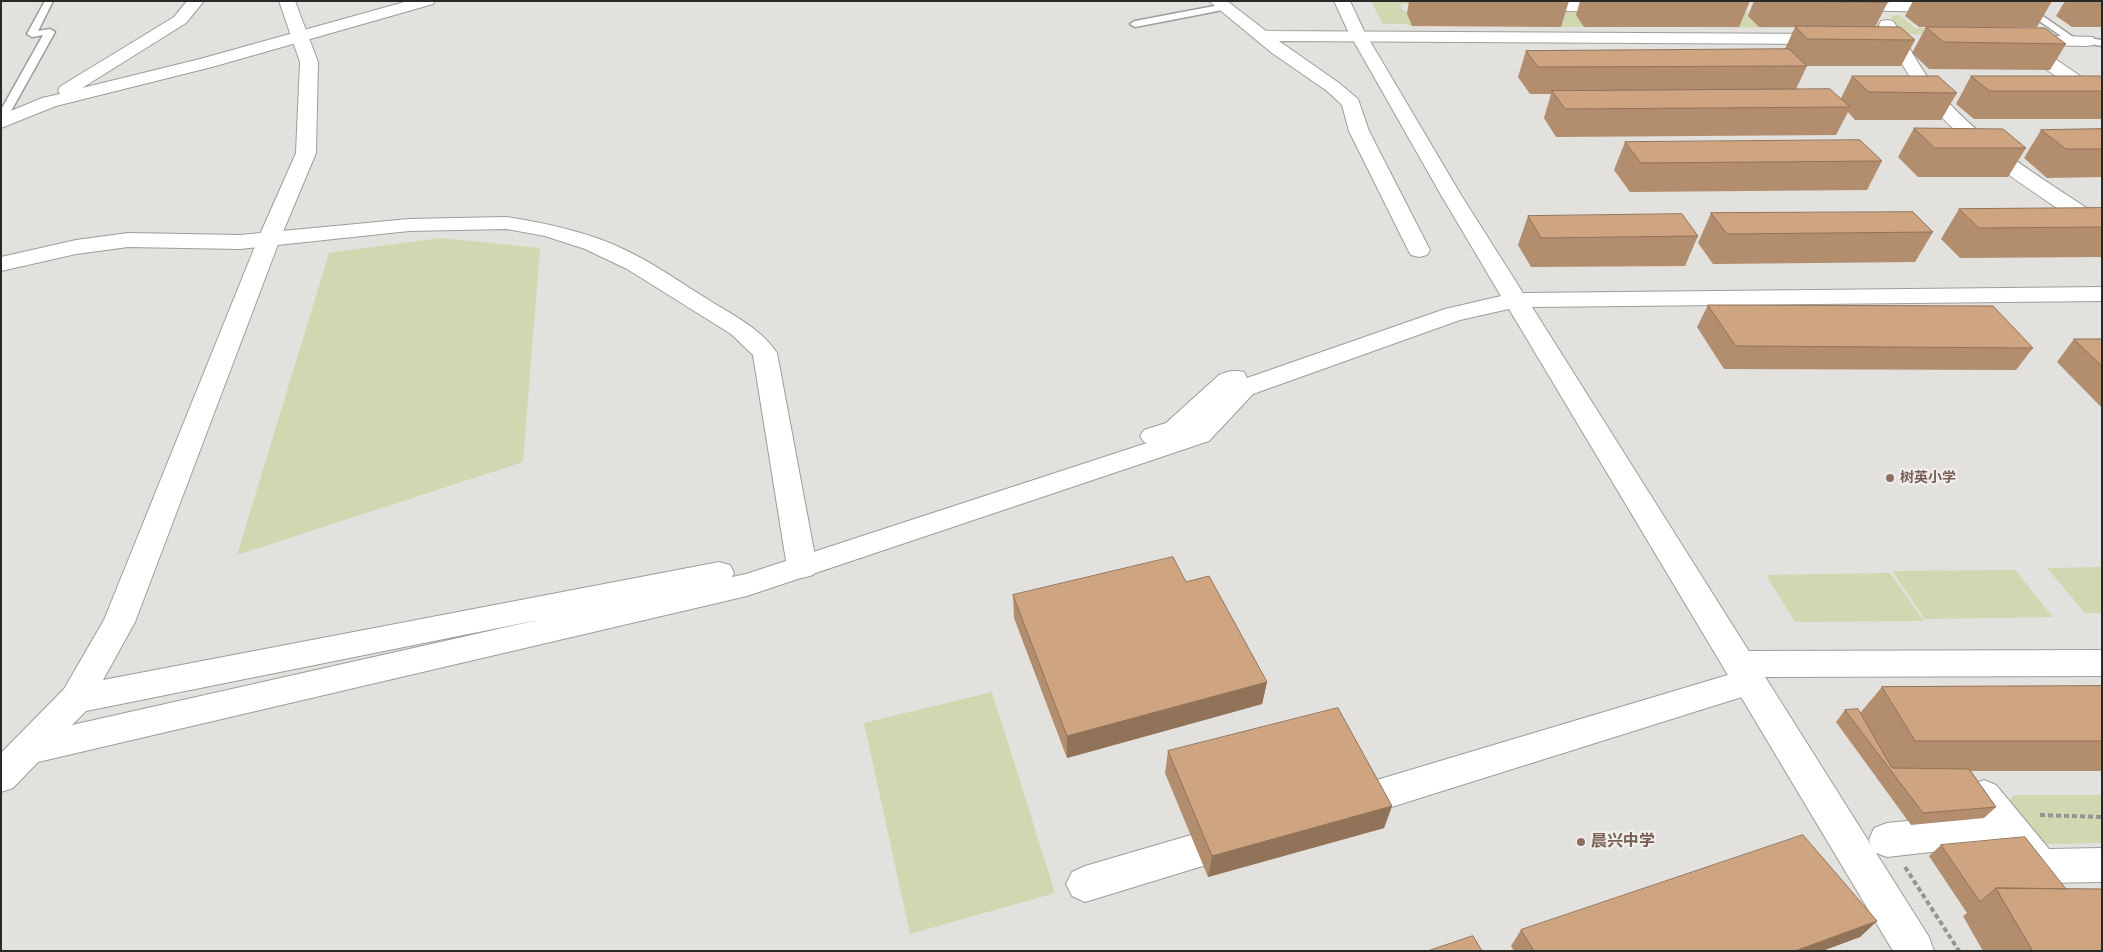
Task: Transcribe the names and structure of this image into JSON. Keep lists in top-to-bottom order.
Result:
{
  "places": ["树英小学", "晨兴中学"]
}
